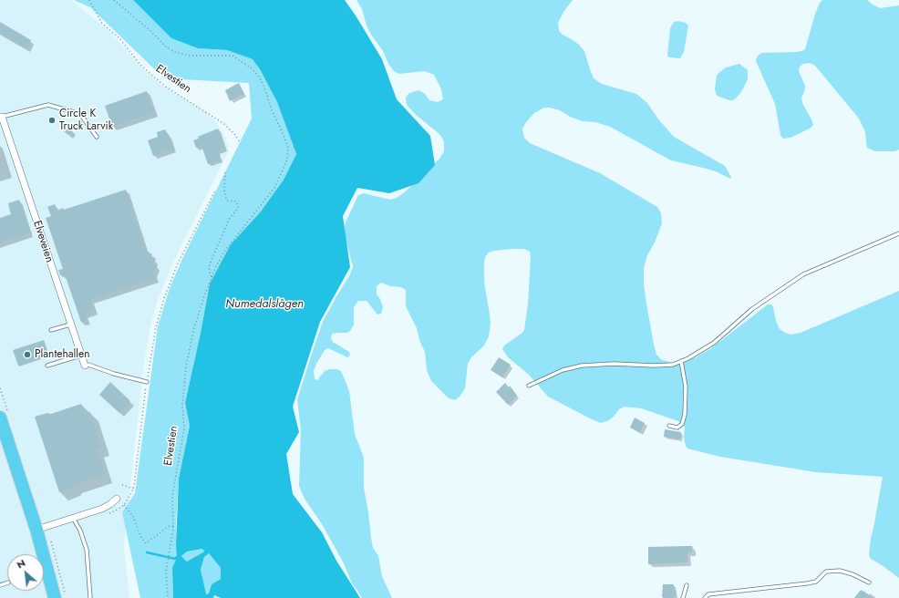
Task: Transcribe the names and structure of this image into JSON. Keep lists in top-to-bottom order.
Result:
{
  "streets": {
    "street": ["Elveveien"],
    "path": ["Elvestien"]
  },
  "water": ["Numedalslågen"],
  "places": ["Circle K Truck Larvik", "Plantehallen"],
  "north": "top left"
}
